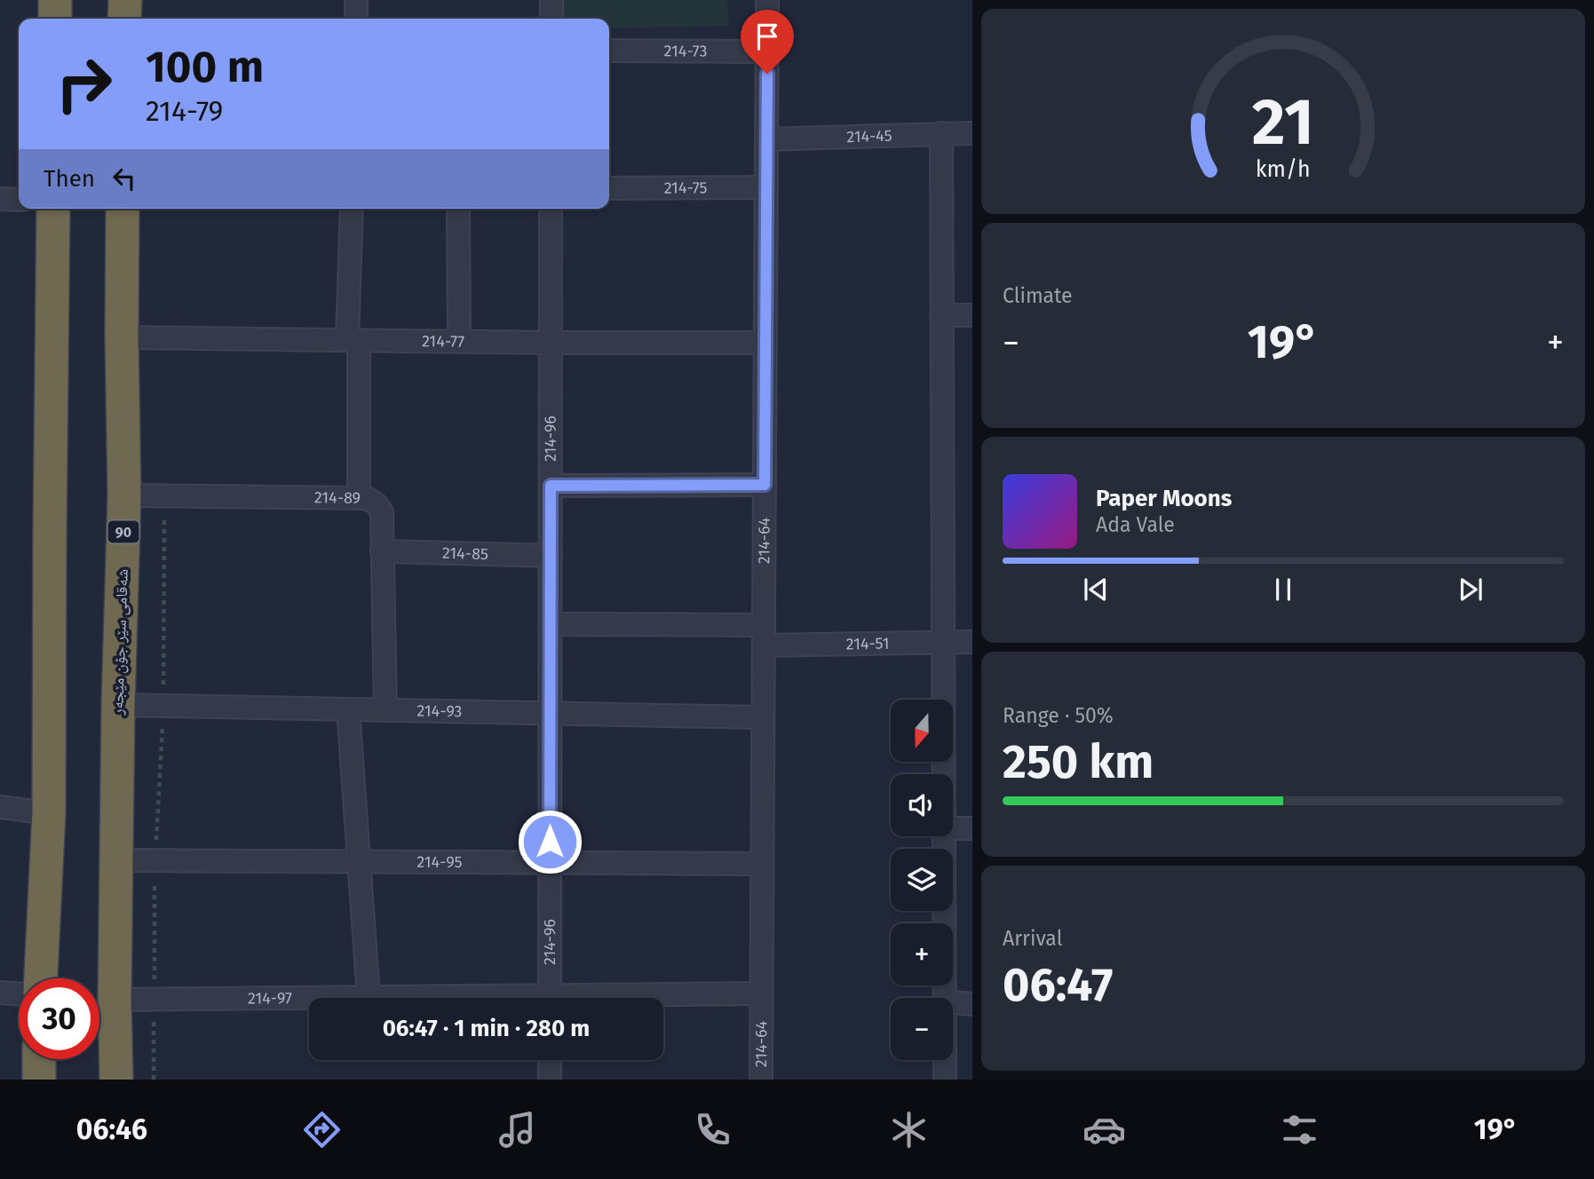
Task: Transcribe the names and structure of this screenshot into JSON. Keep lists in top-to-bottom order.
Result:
{
  "streets": {
    "highway": ["90", "شەقامی سێر جۆن مێجەر"],
    "street": [
      "214-73",
      "214-45",
      "214-75",
      "214-77",
      "214-96",
      "214-89",
      "214-64",
      "214-85",
      "214-51",
      "214-93",
      "214-95",
      "214-97"
    ]
  },
  "crossings": [
    ["214-73", "214-64"],
    ["214-45", "214-64"],
    ["214-75", "214-64"],
    ["214-77", "214-96"],
    ["214-77", "214-64"],
    ["214-77", "شەقامی سێر جۆن مێجەر"],
    ["214-96", "214-85"],
    ["214-96", "214-51"],
    ["214-96", "214-93"],
    ["214-96", "214-95"],
    ["214-89", "214-85"],
    ["214-89", "شەقامی سێر جۆن مێجەر"],
    ["214-89", "214-93"],
    ["214-64", "214-51"],
    ["214-64", "214-93"],
    ["214-64", "214-95"],
    ["214-64", "214-97"],
    ["شەقامی سێر جۆن مێجەر", "214-93"],
    ["شەقامی سێر جۆن مێجەر", "214-95"],
    ["شەقامی سێر جۆن مێجەر", "214-97"]
  ],
  "north": "bottom",
  "page": {
    "turn": ["100 m", "214-79"],
    "then": "Then",
    "tile": [
      "Climate",
      ["Range · 50%", "250 km"],
      ["Arrival", "06:47"]
    ],
    "heat": ["−", "19°", "+"],
    "song": ["Paper Moons", "Ada Vale"],
    "map_buttons": ["+", "−"],
    "limit": "30",
    "trip": "06:47 · 1 min · 280 m",
    "tabs": ["06:46", "19°"],
    "gauge": ["21", "km/h"]
  }
}
